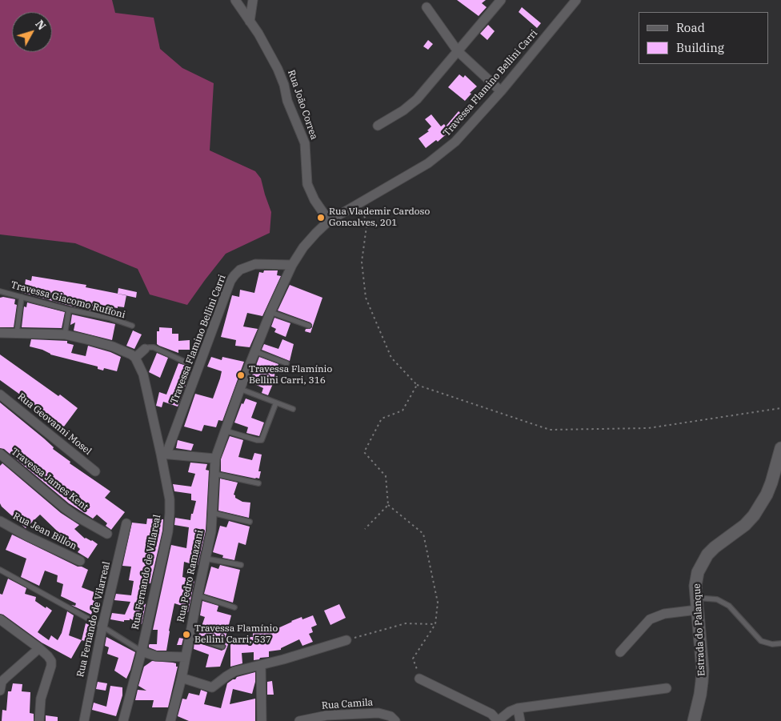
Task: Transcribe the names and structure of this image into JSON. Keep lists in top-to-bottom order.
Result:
{
  "streets": {
    "street": [
      "Travessa Flamino Bellini Carri",
      "Rua João Correa",
      "Rua Geovanni Mosel",
      "Travessa James Kent",
      "Rua Jean Billon",
      "Rua Fernando de Villareal",
      "Rua Pedro Ramazani",
      "Rua Fernando de Vilarreal",
      "Estrada do Palanque",
      "Rua Camila"
    ],
    "lane": ["Travessa Giacomo Ruffoni"]
  },
  "crossings": [
    ["Travessa Flamino Bellini Carri", "Rua João Correa"],
    ["Travessa Flamino Bellini Carri", "Rua Fernando de Villareal"],
    ["Travessa Flamino Bellini Carri", "Rua Pedro Ramazani"]
  ],
  "places": ["Rua Vlademir Cardoso Goncalves, 201", "Travessa Flamínio Bellini Carri, 316", "Travessa Flamínio Bellini Carri, 537"],
  "legend": ["Road", "Building"],
  "north": "top right"
}
